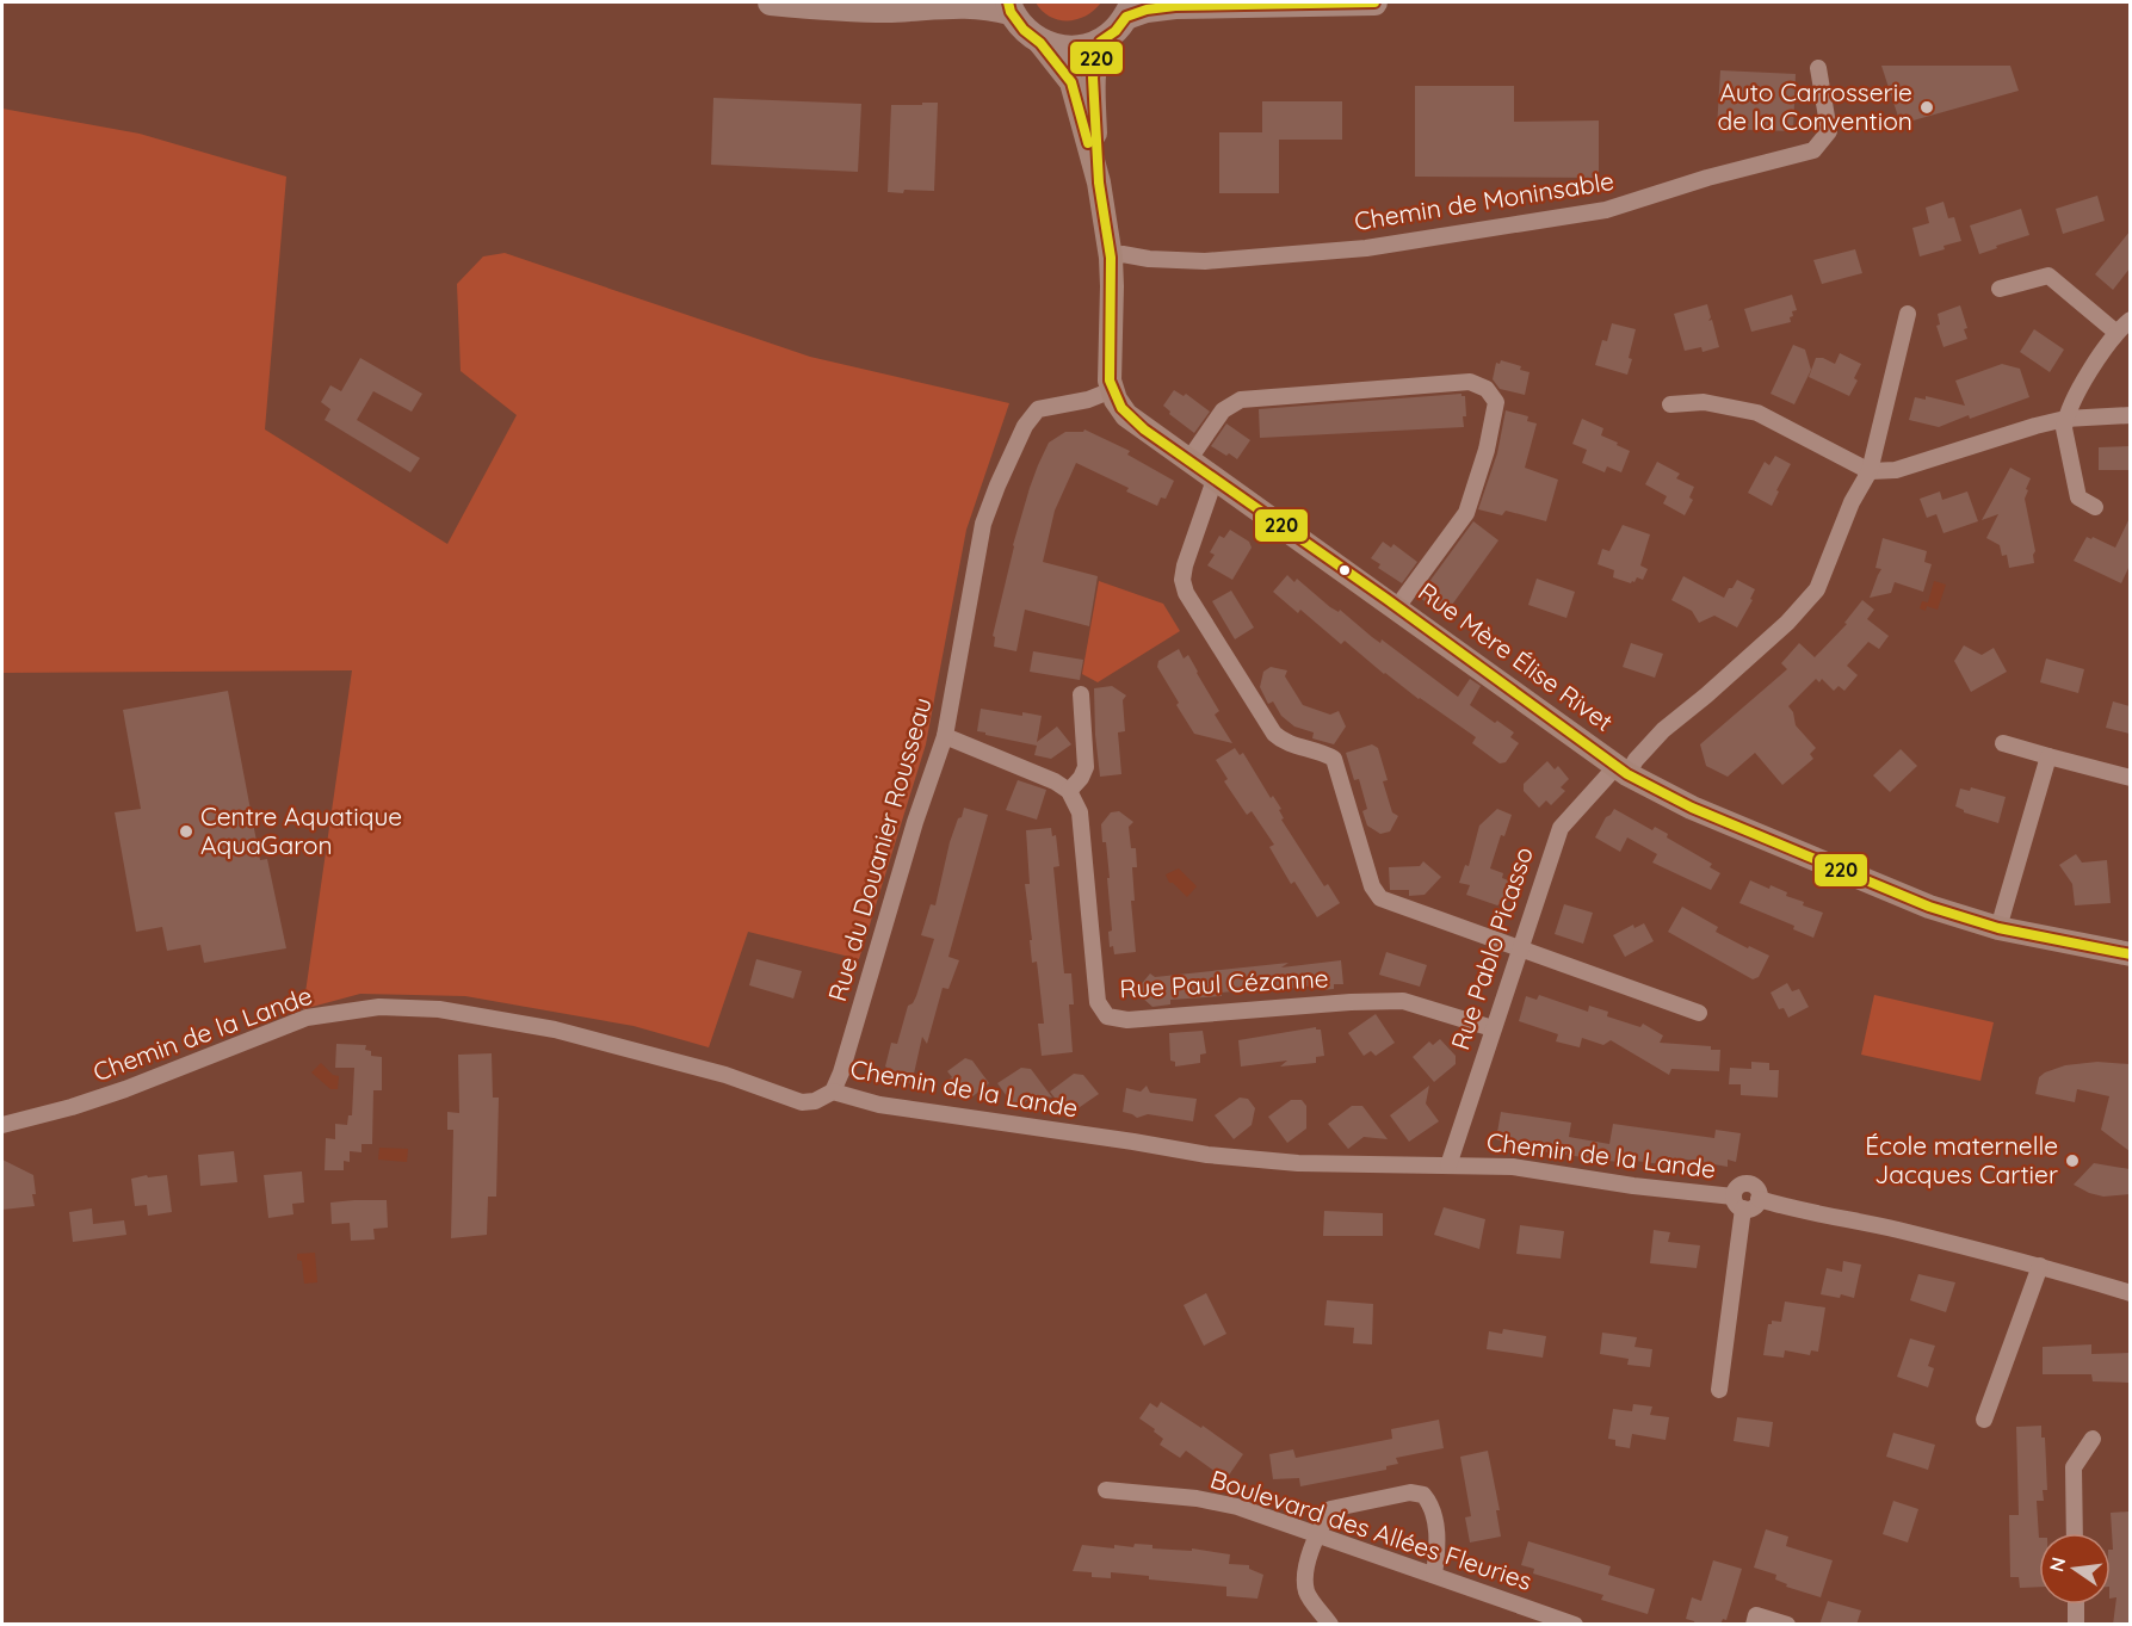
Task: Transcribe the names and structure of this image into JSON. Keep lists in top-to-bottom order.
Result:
{
  "streets": {
    "street": [
      "Chemin de Moninsable",
      "Rue Mère Élise Rivet",
      "Rue du Douanier Rousseau",
      "Rue Pablo Picasso",
      "Rue Paul Cézanne",
      "Chemin de la Lande",
      "Boulevard des Allées Fleuries"
    ]
  },
  "crossings": [
    ["Rue Mère Élise Rivet", "Rue du Douanier Rousseau"],
    ["Rue Mère Élise Rivet", "Rue Pablo Picasso"],
    ["Rue du Douanier Rousseau", "Chemin de la Lande"],
    ["Rue Pablo Picasso", "Rue Paul Cézanne"],
    ["Rue Pablo Picasso", "Chemin de la Lande"]
  ],
  "places": ["Auto Carrosserie de la Convention", "Centre Aquatique AquaGaron", "École maternelle Jacques Cartier"],
  "lines": ["transit line 220"],
  "north": "left"
}
